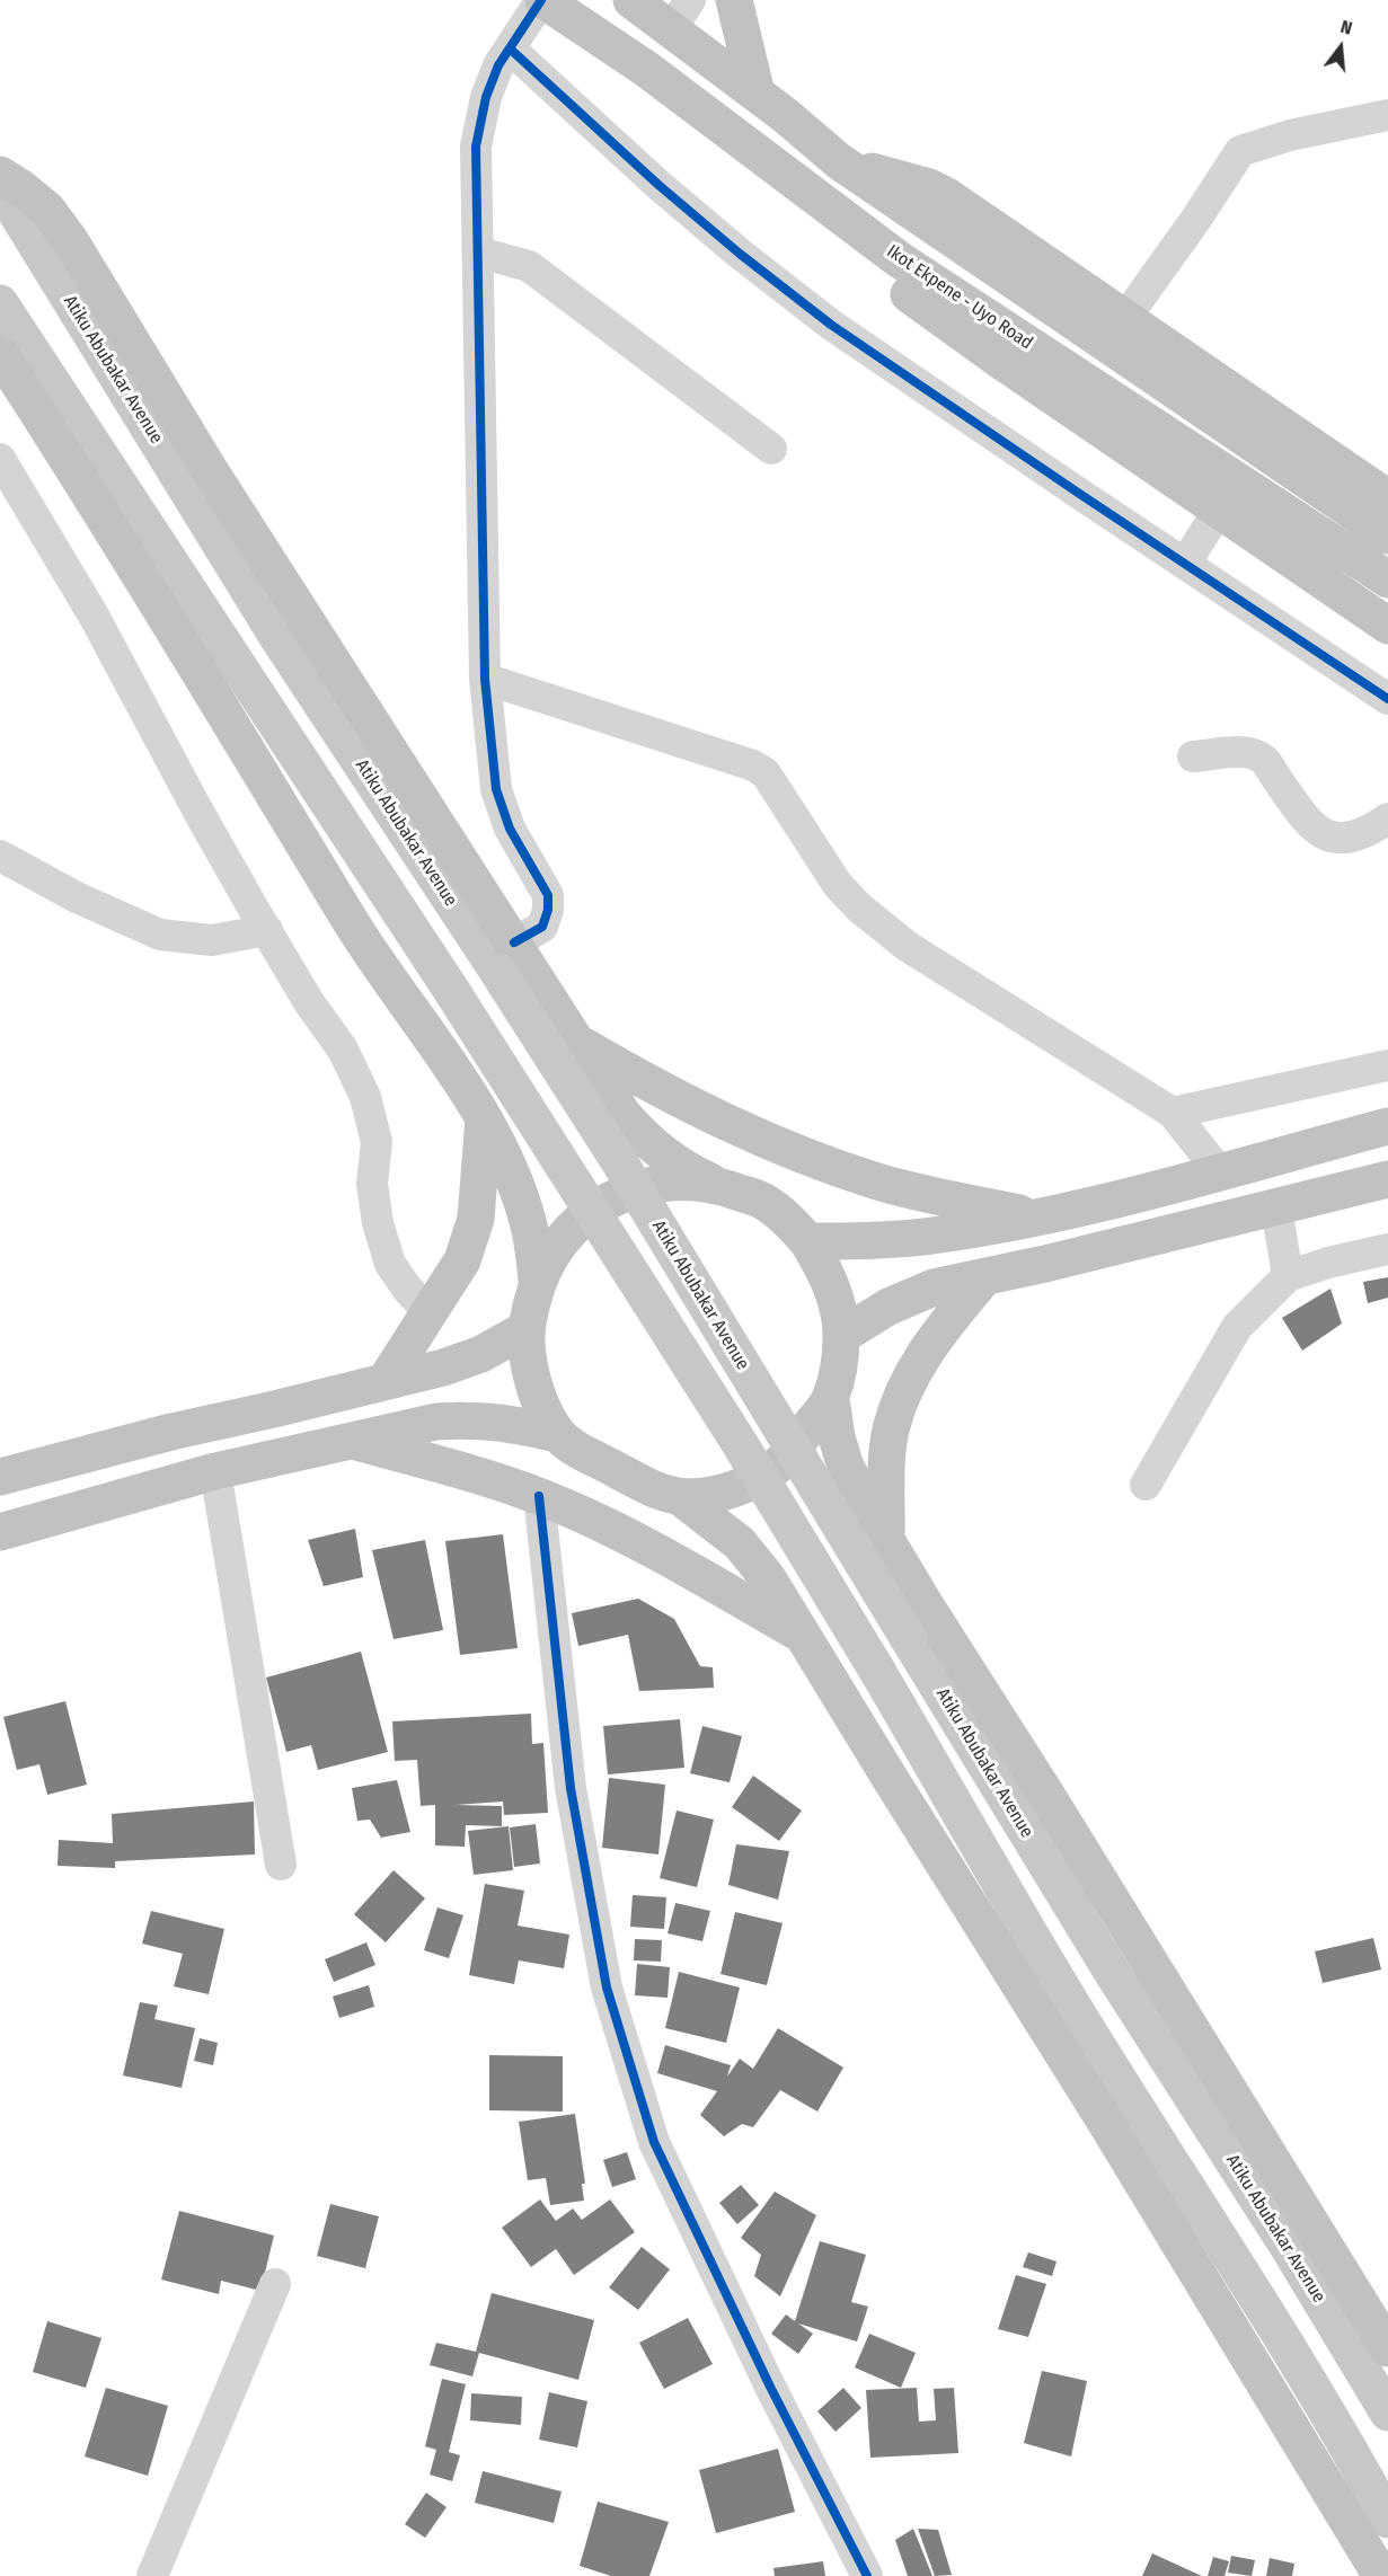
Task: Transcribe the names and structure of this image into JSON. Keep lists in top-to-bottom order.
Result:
{
  "streets": {
    "highway": ["Ikot Ekpene - Uyo Road"],
    "main road": ["Atiku Abubakar Avenue"]
  },
  "north": "top"
}
